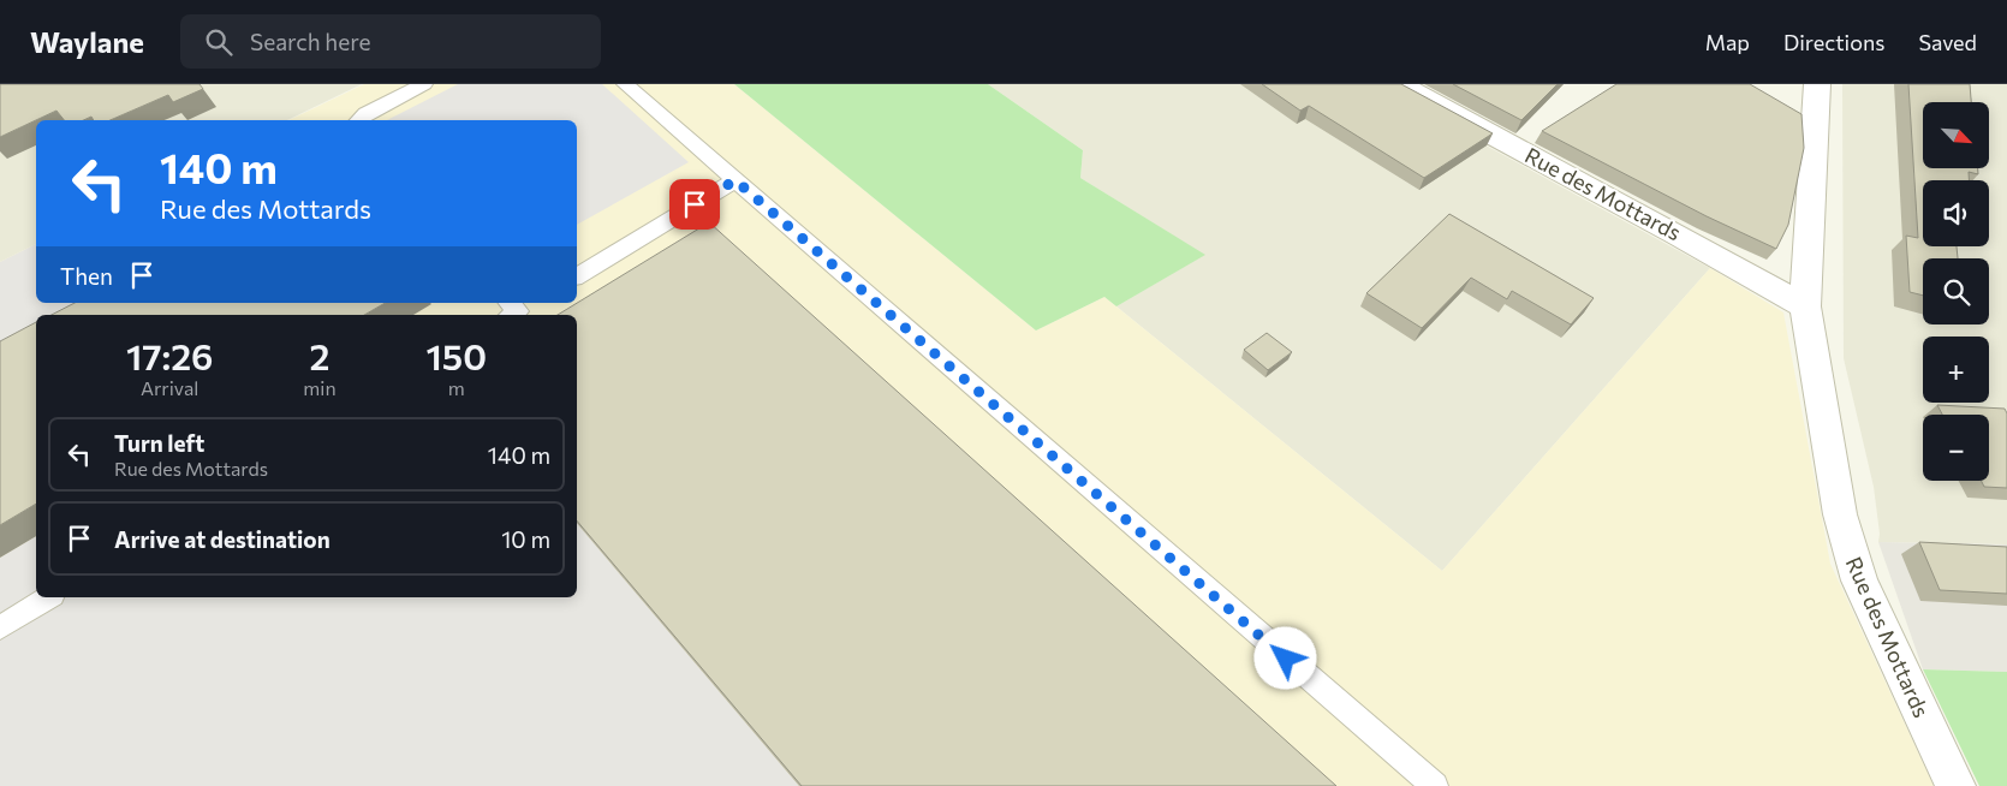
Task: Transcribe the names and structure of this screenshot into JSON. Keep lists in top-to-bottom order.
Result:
{
  "streets": {
    "street": ["Rue des Mottards"]
  },
  "north": "bottom right",
  "page": {
    "header": "Waylane",
    "search": "Search here",
    "nav": ["Map", "Directions", "Saved"],
    "map_buttons": ["+", "−"],
    "turn": ["140 m", "Rue des Mottards"],
    "then": "Then",
    "eta": [
      "17:26",
      "Arrival",
      "2",
      "min",
      "150",
      "m"
    ],
    "list": [
      {
        "name": "Turn left",
        "note": "Rue des Mottards",
        "value": "140 m"
      },
      {
        "name": "Arrive at destination",
        "value": "10 m"
      }
    ]
  }
}
